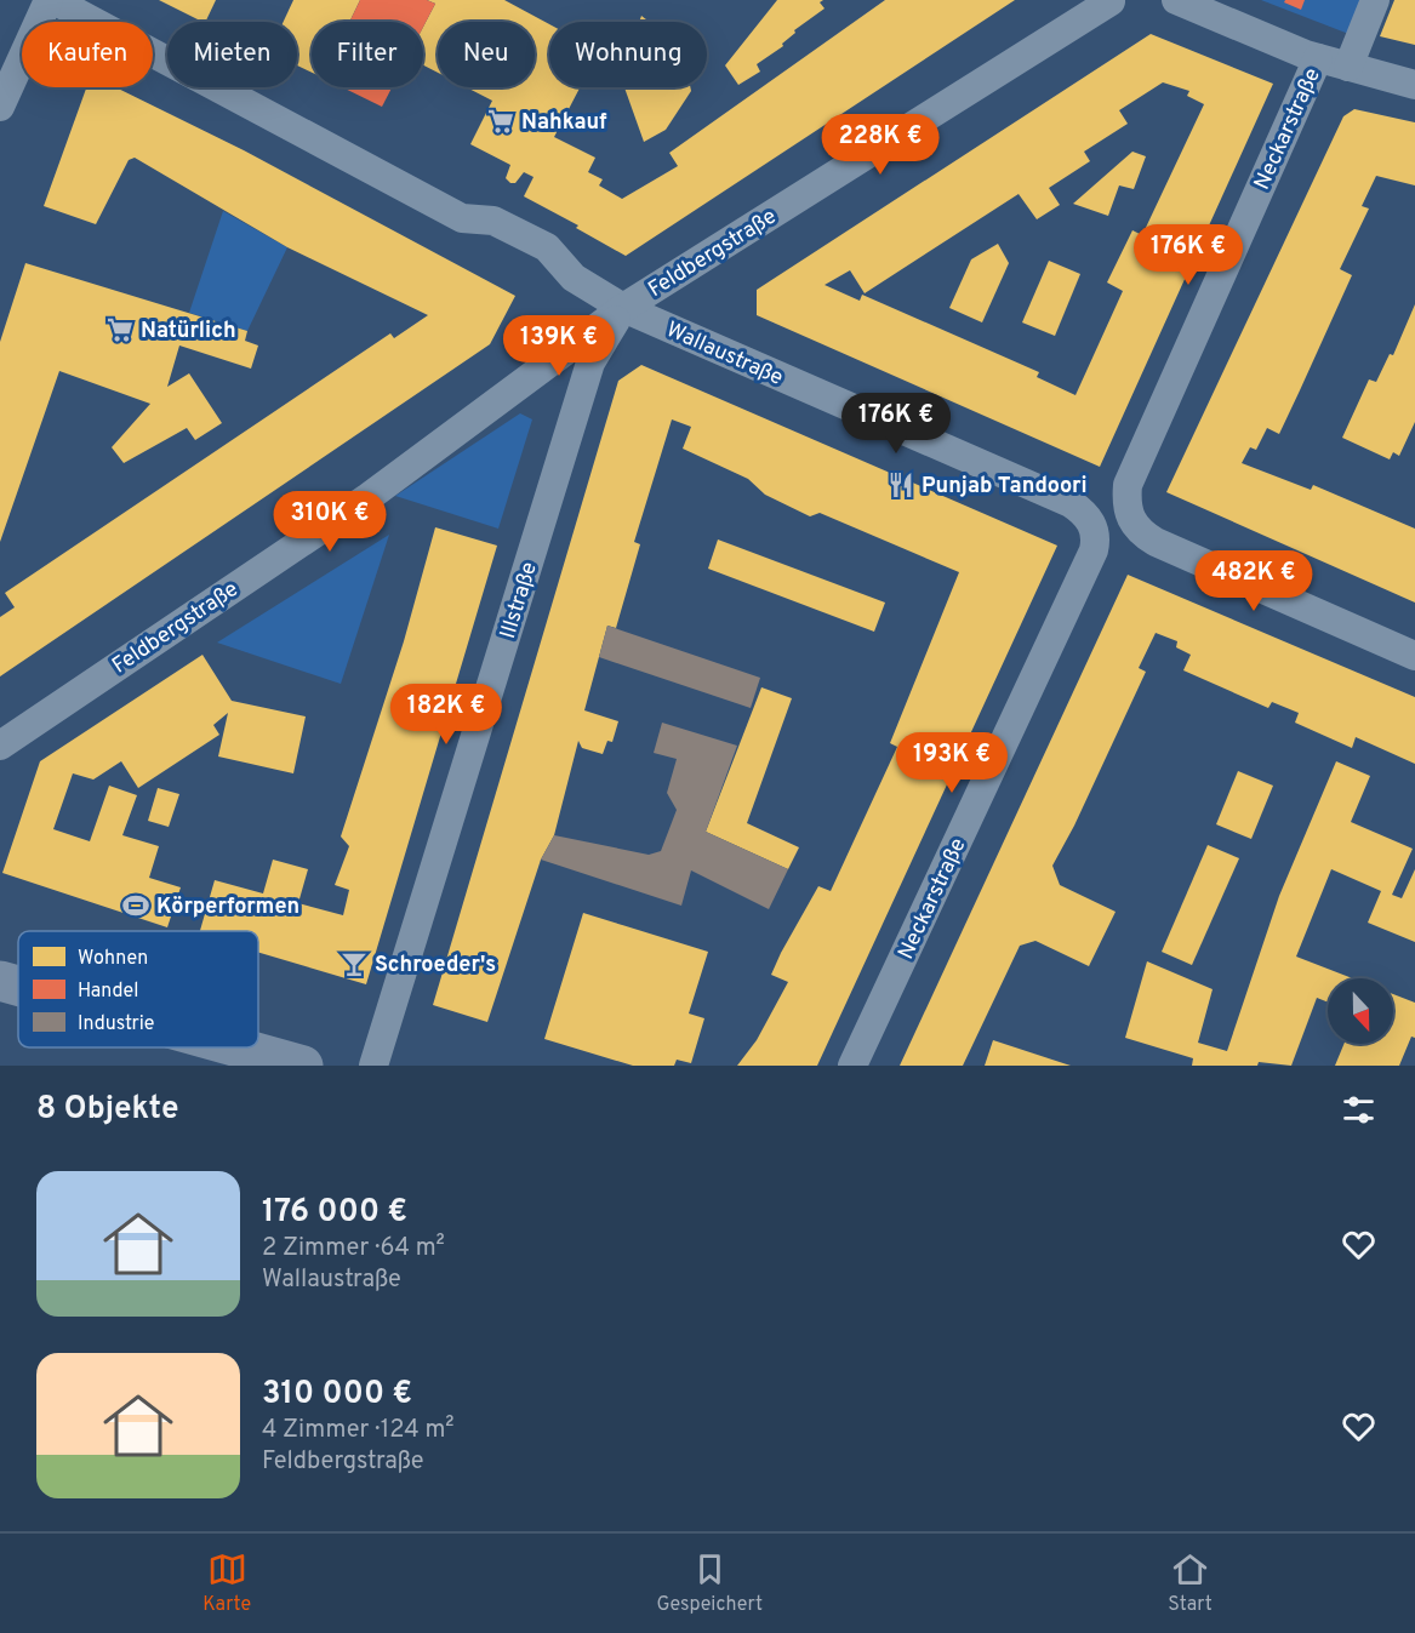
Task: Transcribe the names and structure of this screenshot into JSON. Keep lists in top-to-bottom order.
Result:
{
  "streets": {
    "street": [
      "Neckarstraße",
      "Feldbergstraße",
      "Wallaustraße",
      "Illstraße"
    ]
  },
  "crossings": [
    ["Neckarstraße", "Wallaustraße"],
    ["Feldbergstraße", "Wallaustraße"],
    ["Feldbergstraße", "Illstraße"],
    ["Wallaustraße", "Illstraße"]
  ],
  "places": {
    "supermarket": ["Nahkauf", "Natürlich"],
    "restaurant": ["Punjab Tandoori"],
    "sports": ["Körperformen"],
    "bar": ["Schroeder's"]
  },
  "legend": ["Wohnen", "Handel", "Industrie"],
  "north": "bottom",
  "page": {
    "chip": [
      "Kaufen",
      "Mieten",
      "Filter",
      "Neu",
      "Wohnung"
    ],
    "price": [
      "228K €",
      "176K €",
      "139K €",
      "176K €",
      "310K €",
      "482K €",
      "182K €",
      "193K €"
    ],
    "heading": "8 Objekte",
    "list": [
      {
        "name": "176 000 €",
        "note": "2 Zimmer · 64 m² · Wallaustraße"
      },
      {
        "name": "310 000 €",
        "note": "4 Zimmer · 124 m² · Feldbergstraße"
      }
    ],
    "tabs": ["Karte", "Gespeichert", "Start"]
  }
}
